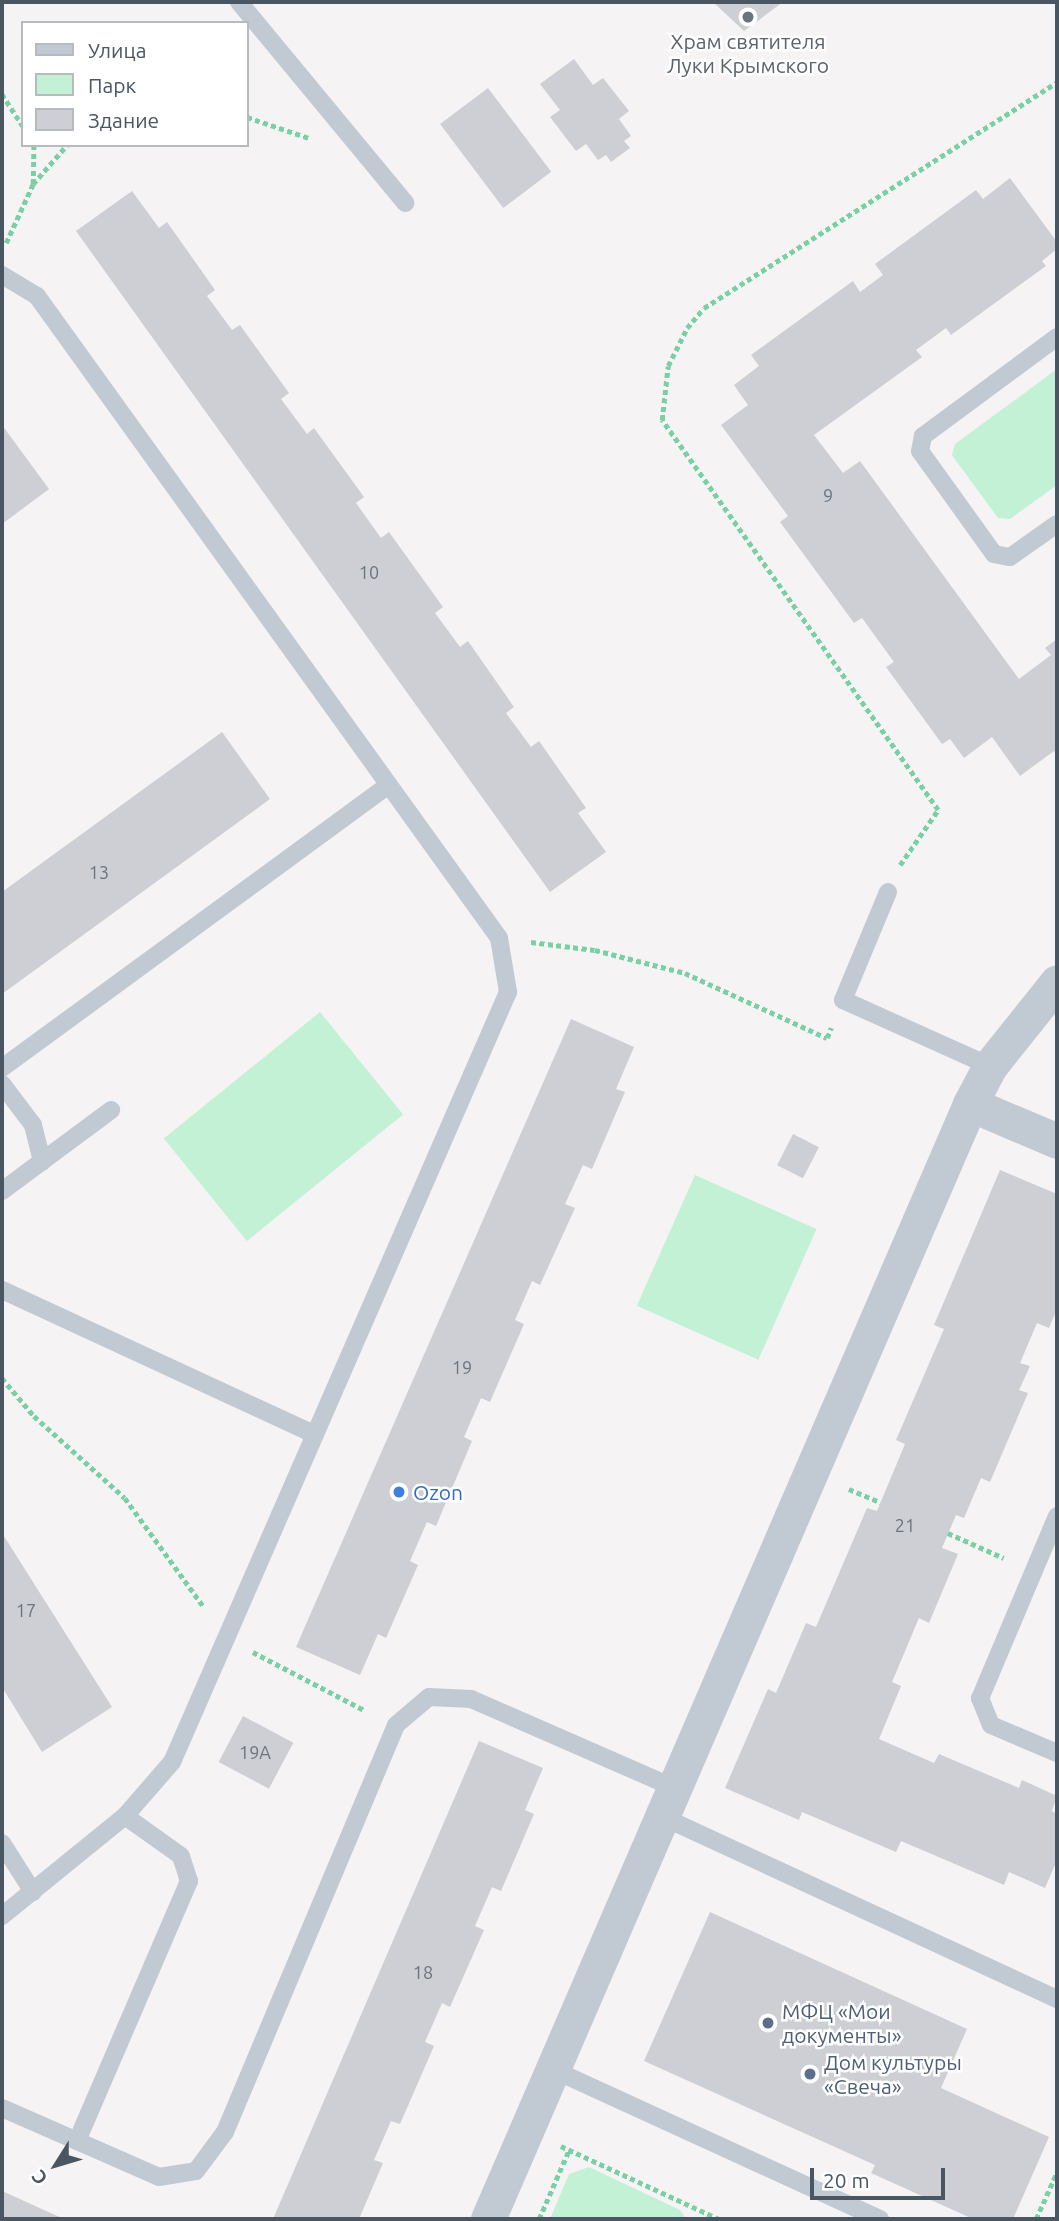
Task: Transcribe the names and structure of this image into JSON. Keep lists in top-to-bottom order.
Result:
{
  "places": [
    "Храм святителя Луки Крымского",
    "Ozon",
    "МФЦ «Мои документы»",
    "Дом культуры «Свеча»"
  ],
  "house_numbers": [
    "9",
    "10",
    "13",
    "19",
    "21",
    "17",
    "19А",
    "18"
  ],
  "legend": ["Улица", "Парк", "Здание"],
  "scale_bar": "20 m",
  "north": "bottom left"
}
